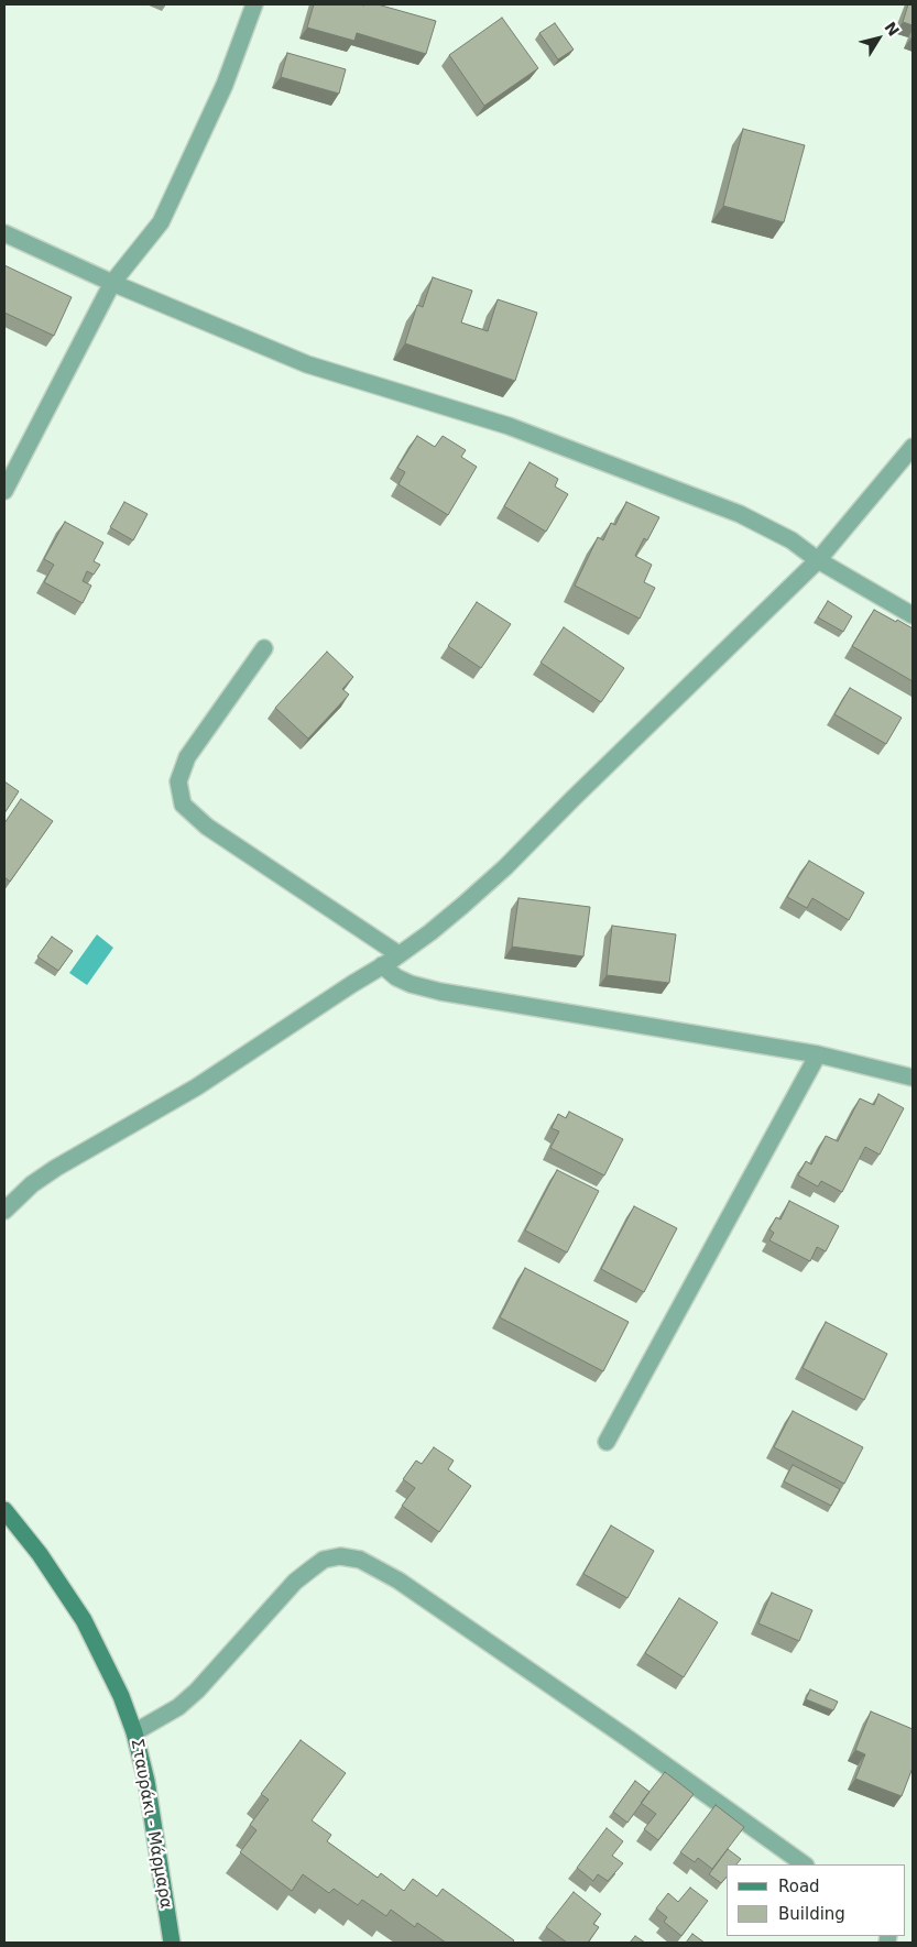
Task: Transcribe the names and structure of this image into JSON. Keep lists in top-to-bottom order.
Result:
{
  "streets": {
    "street": ["Σταυράκι - Μάρμαρα"]
  },
  "legend": ["Road", "Building"],
  "north": "top right"
}
